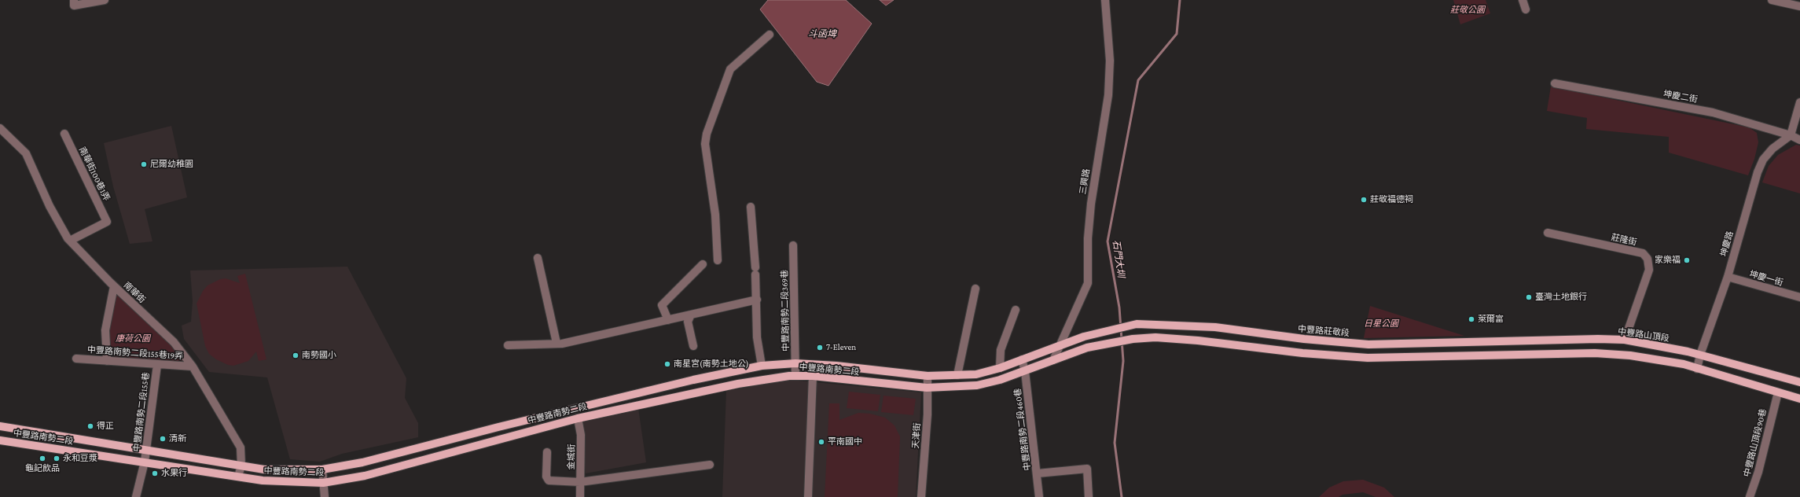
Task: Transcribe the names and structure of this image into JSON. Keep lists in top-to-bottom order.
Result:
{
  "streets": {
    "main road": ["中豐路莊敬段", "中豐路山頂段", "中豐路南勢二段"],
    "street": [
      "坤慶二街",
      "南華街100巷1弄",
      "三興路",
      "莊隆街",
      "坤慶路",
      "坤慶一街",
      "南華街",
      "中豐路南勢二段369巷",
      "中豐路南勢二段155巷19弄",
      "中豐路南勢二段155巷",
      "中豐路南勢二段460巷",
      "天津街",
      "中豐路山頂段90巷",
      "金城街"
    ]
  },
  "crossings": [
    ["坤慶二街", "坤慶路"],
    ["南華街100巷1弄", "南華街"],
    ["三興路", "中豐路南勢二段"],
    ["莊隆街", "中豐路山頂段"],
    ["坤慶路", "坤慶一街"],
    ["坤慶路", "中豐路山頂段"],
    ["坤慶路", "中豐路南勢二段"],
    ["南華街", "中豐路南勢二段155巷19弄"],
    ["南華街", "中豐路南勢二段"],
    ["中豐路南勢二段369巷", "中豐路南勢二段"],
    ["中豐路莊敬段", "中豐路山頂段"],
    ["中豐路莊敬段", "中豐路南勢二段"],
    ["中豐路南勢二段155巷19弄", "中豐路南勢二段155巷"],
    ["中豐路南勢二段", "中豐路南勢二段155巷"],
    ["中豐路南勢二段", "中豐路南勢二段460巷"],
    ["中豐路南勢二段", "天津街"],
    ["中豐路南勢二段", "金城街"]
  ],
  "water": ["斗函埤", "石門大圳"],
  "parks": ["莊敬公園", "日星公園", "康荷公園"],
  "places": [
    "尼爾幼稚園",
    "莊敬福德祠",
    "家樂福",
    "臺灣土地銀行",
    "萊爾富",
    "7-Eleven",
    "南勢國小",
    "南星宮(南勢土地公)",
    "得正",
    "清新",
    "平南國中",
    "龜記飲品",
    "永和豆漿",
    "水果行"
  ]
}
